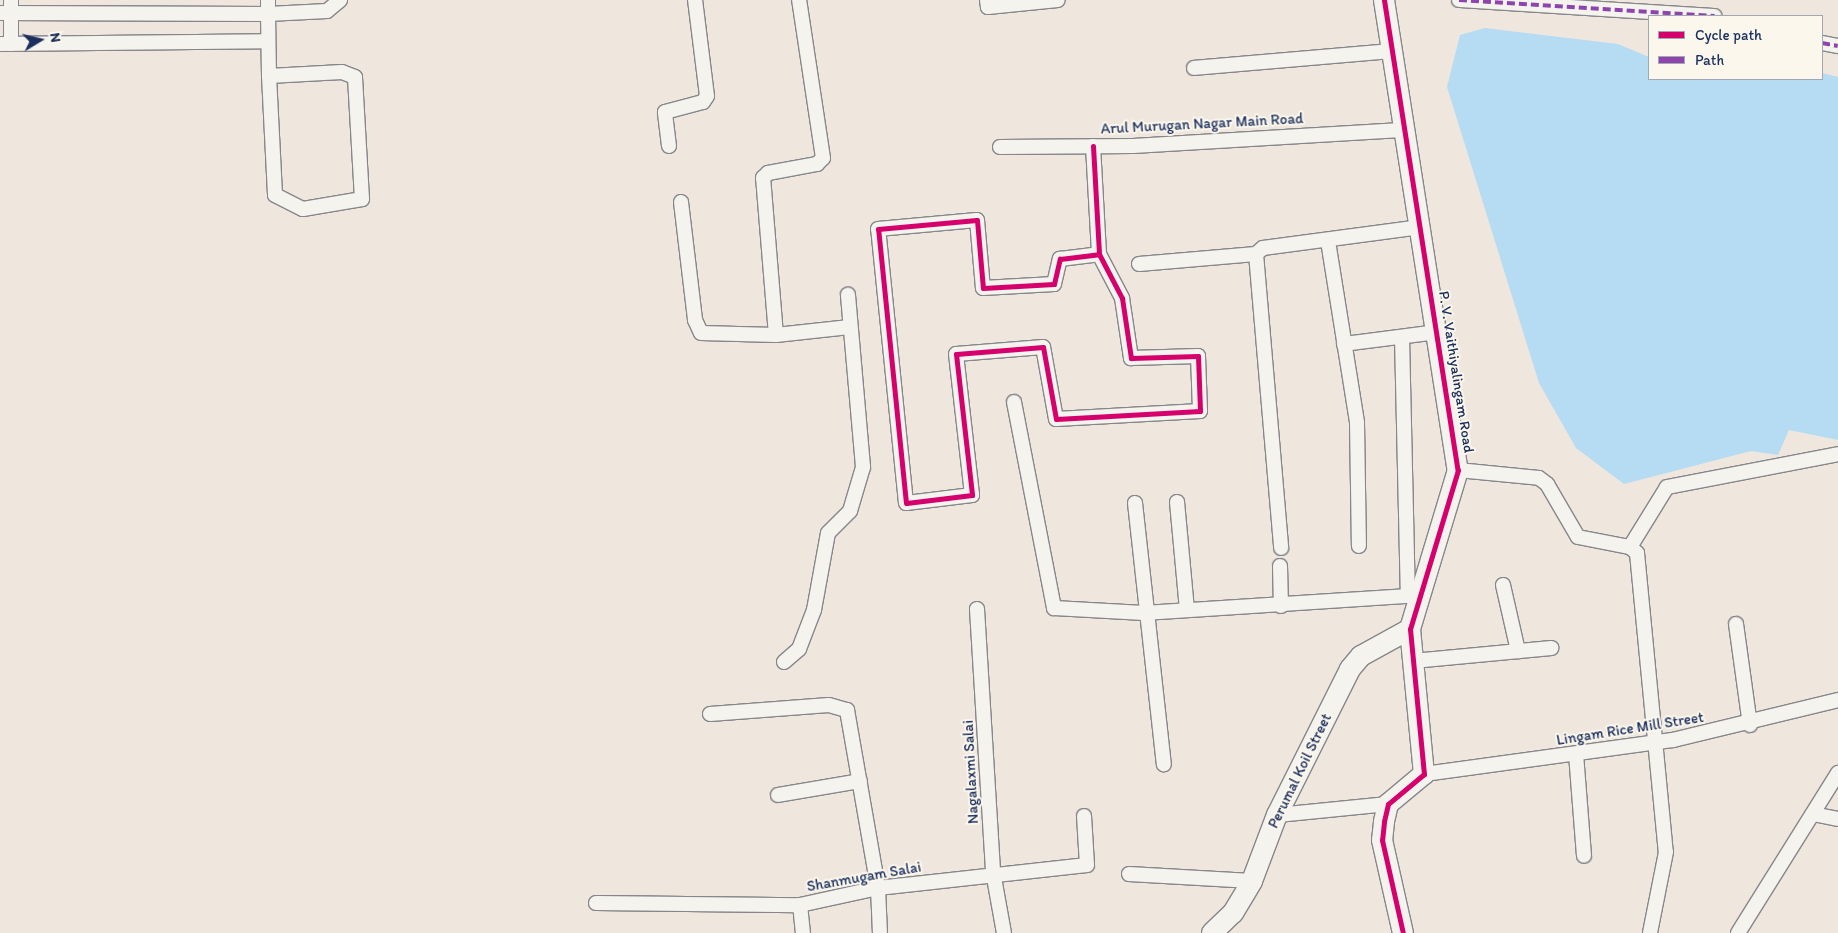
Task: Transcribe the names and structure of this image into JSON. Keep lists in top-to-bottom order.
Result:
{
  "streets": {
    "street": [
      "Arul Murugan Nagar Main Road",
      "P. V. Vaithiyalingam Road",
      "Lingam Rice Mill Street",
      "Perumal Koil Street",
      "Nagalaxmi Salai",
      "Shanmugam Salai"
    ]
  },
  "crossings": [
    ["Arul Murugan Nagar Main Road", "P. V. Vaithiyalingam Road"],
    ["P. V. Vaithiyalingam Road", "Lingam Rice Mill Street"],
    ["P. V. Vaithiyalingam Road", "Perumal Koil Street"],
    ["Nagalaxmi Salai", "Shanmugam Salai"]
  ],
  "legend": ["Cycle path", "Path"],
  "north": "right"
}
